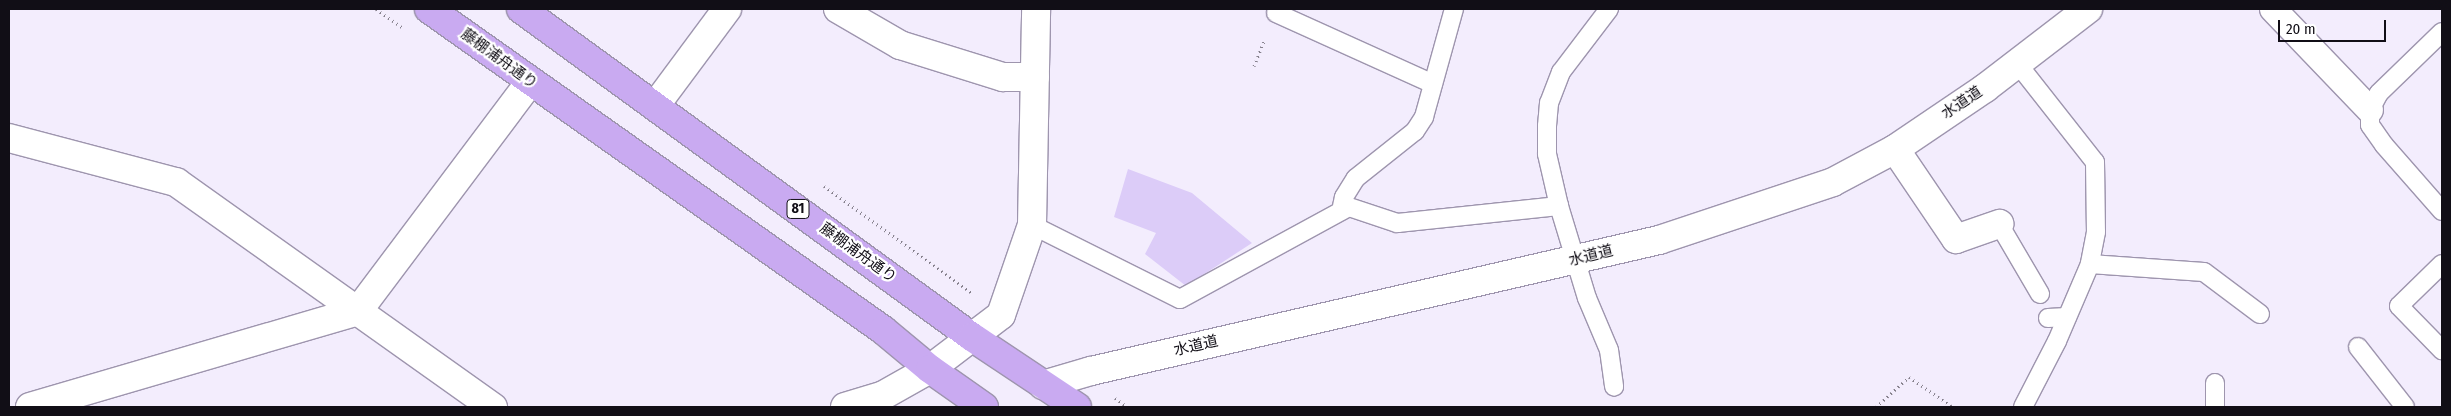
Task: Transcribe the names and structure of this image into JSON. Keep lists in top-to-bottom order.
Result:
{
  "streets": {
    "main road": ["藤棚浦舟通り", "81"],
    "street": ["水道道"]
  },
  "crossings": [
    ["藤棚浦舟通り", "水道道"]
  ],
  "scale_bar": "20 m"
}
